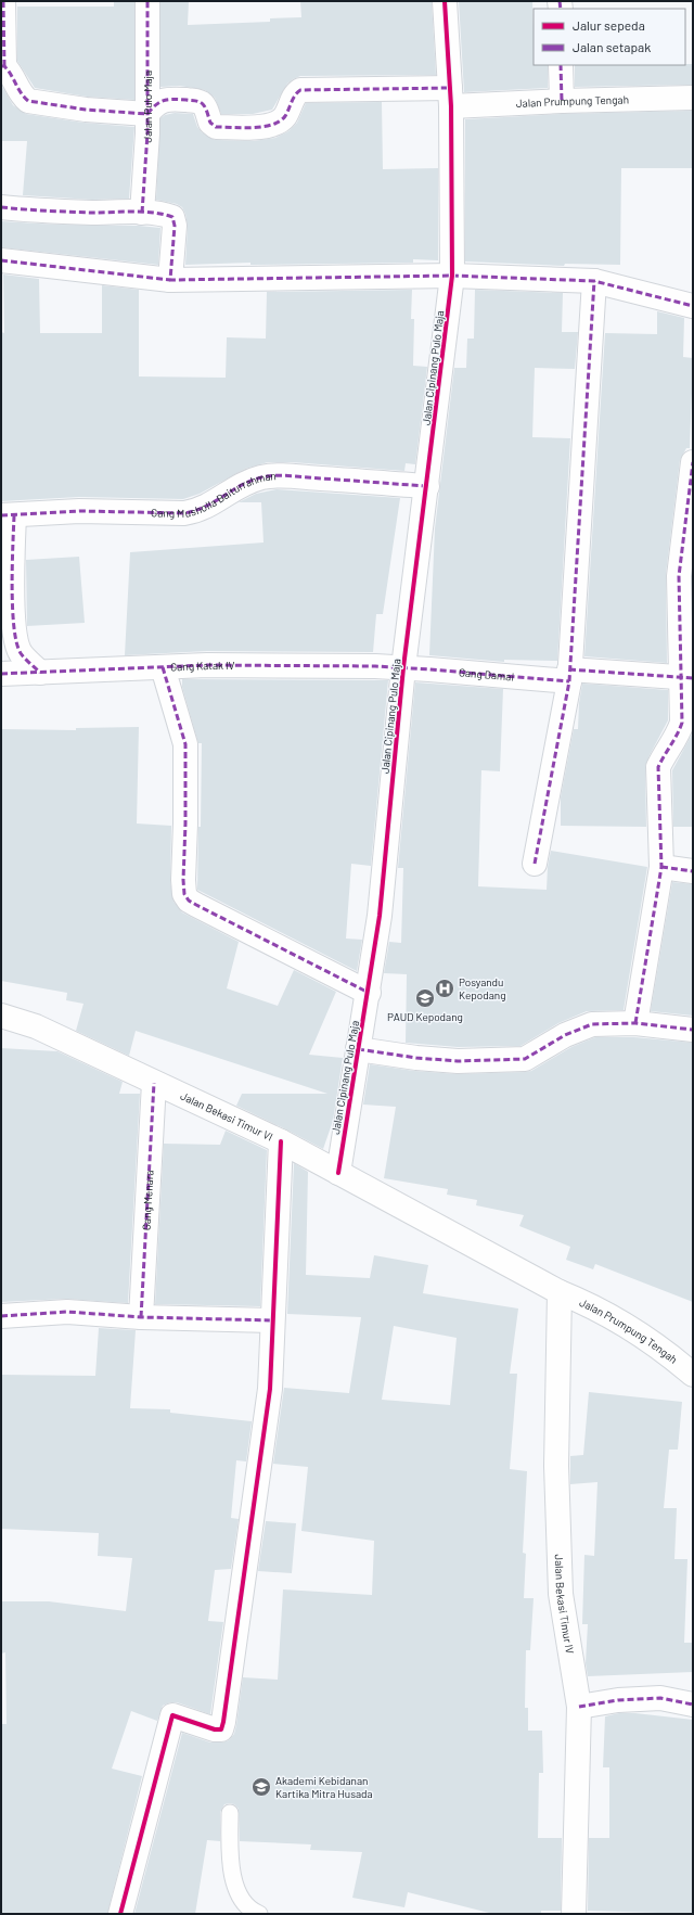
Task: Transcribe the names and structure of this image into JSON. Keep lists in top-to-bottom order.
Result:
{
  "streets": {
    "street": [
      "Jalan Prumpung Tengah",
      "Jalan Pulo Maja",
      "Jalan Cipinang Pulo Maja",
      "Gang Musholla Baiturrahman",
      "Gang Katak IV",
      "Gang Damai",
      "Jalan Bekasi Timur VI",
      "Gang Menara",
      "Jalan Bekasi Timur IV"
    ]
  },
  "crossings": [
    ["Jalan Prumpung Tengah", "Jalan Pulo Maja"],
    ["Jalan Prumpung Tengah", "Jalan Cipinang Pulo Maja"],
    ["Jalan Prumpung Tengah", "Jalan Bekasi Timur VI"],
    ["Jalan Prumpung Tengah", "Jalan Bekasi Timur IV"],
    ["Jalan Cipinang Pulo Maja", "Gang Musholla Baiturrahman"],
    ["Jalan Cipinang Pulo Maja", "Gang Katak IV"],
    ["Jalan Cipinang Pulo Maja", "Gang Damai"],
    ["Jalan Cipinang Pulo Maja", "Jalan Bekasi Timur VI"],
    ["Gang Katak IV", "Gang Damai"],
    ["Jalan Bekasi Timur VI", "Gang Menara"],
    ["Jalan Bekasi Timur VI", "Jalan Bekasi Timur IV"]
  ],
  "places": {
    "hospital": ["Posyandu Kepodang"],
    "school or university": ["PAUD Kepodang", "Akademi Kebidanan Kartika Mitra Husada"]
  },
  "legend": ["Jalur sepeda", "Jalan setapak"]
}
